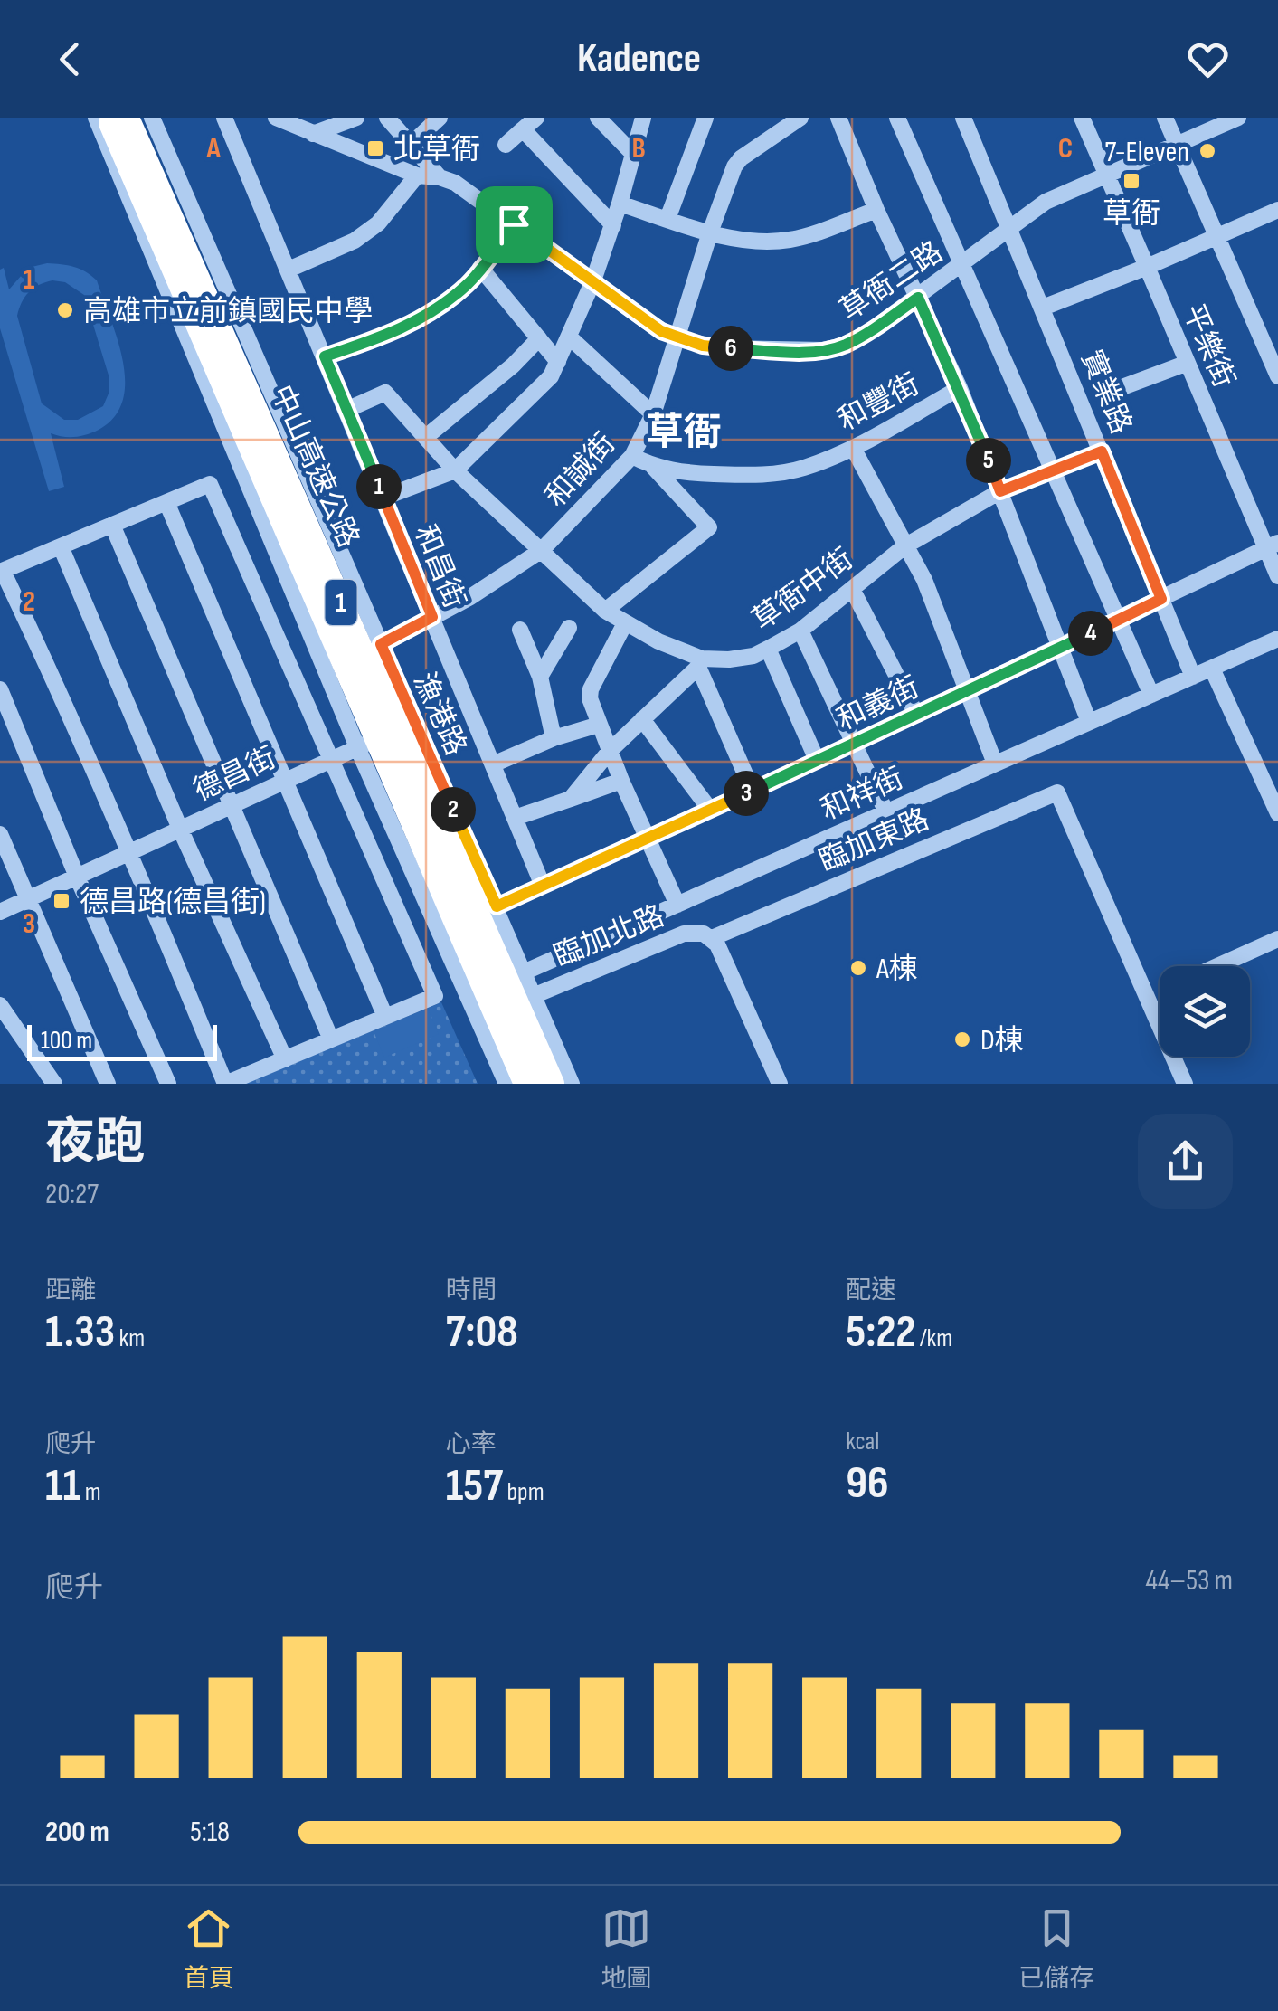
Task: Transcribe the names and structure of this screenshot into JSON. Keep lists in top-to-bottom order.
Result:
{
  "streets": {
    "highway": ["中山高速公路", "1"],
    "street": [
      "草衙二路",
      "平樂街",
      "實業路",
      "和豐街",
      "和誠街",
      "和昌街",
      "草衙中街",
      "和義街",
      "漁港路",
      "德昌街",
      "和祥街",
      "臨加東路",
      "臨加北路"
    ]
  },
  "crossings": [
    ["草衙二路", "平樂街"],
    ["草衙二路", "實業路"],
    ["草衙二路", "和誠街"],
    ["平樂街", "和義街"],
    ["實業路", "草衙中街"],
    ["實業路", "和義街"],
    ["實業路", "和祥街"],
    ["和豐街", "和誠街"],
    ["和豐街", "草衙中街"],
    ["和豐街", "和義街"],
    ["和豐街", "和祥街"],
    ["中山高速公路", "漁港路"],
    ["和誠街", "和昌街"],
    ["和誠街", "草衙中街"],
    ["和誠街", "漁港路"],
    ["和昌街", "草衙中街"],
    ["和昌街", "和義街"],
    ["和義街", "漁港路"],
    ["漁港路", "德昌街"],
    ["漁港路", "和祥街"],
    ["漁港路", "臨加北路"],
    ["臨加東路", "臨加北路"]
  ],
  "districts": ["草衙"],
  "places": {
    "transit": ["北草衙", "草衙", "德昌路(德昌街)"],
    "other": [
      "7-Eleven",
      "高雄市立前鎮國民中學",
      "A棟",
      "D棟"
    ]
  },
  "scale_bar": "100 m",
  "page": {
    "header": "Kadence",
    "pins": [
      "6",
      "5",
      "1",
      "4",
      "3",
      "2"
    ],
    "scale": "100 m",
    "heading": ["夜跑", "20:27"],
    "stats": [
      ["距離", "1.33 km"],
      ["時間", "7:08"],
      ["配速", "5:22 /km"],
      ["爬升", "11 m"],
      ["心率", "157 bpm"],
      ["kcal", "96"]
    ],
    "chart": ["爬升", "44–53 m"],
    "list": [
      {
        "name": "200 m",
        "note": "5:18"
      }
    ],
    "tabs": ["首頁", "地圖", "已儲存"]
  },
  "grid": {
    "columns": ["A", "B", "C"],
    "rows": ["1", "2", "3"]
  }
}
